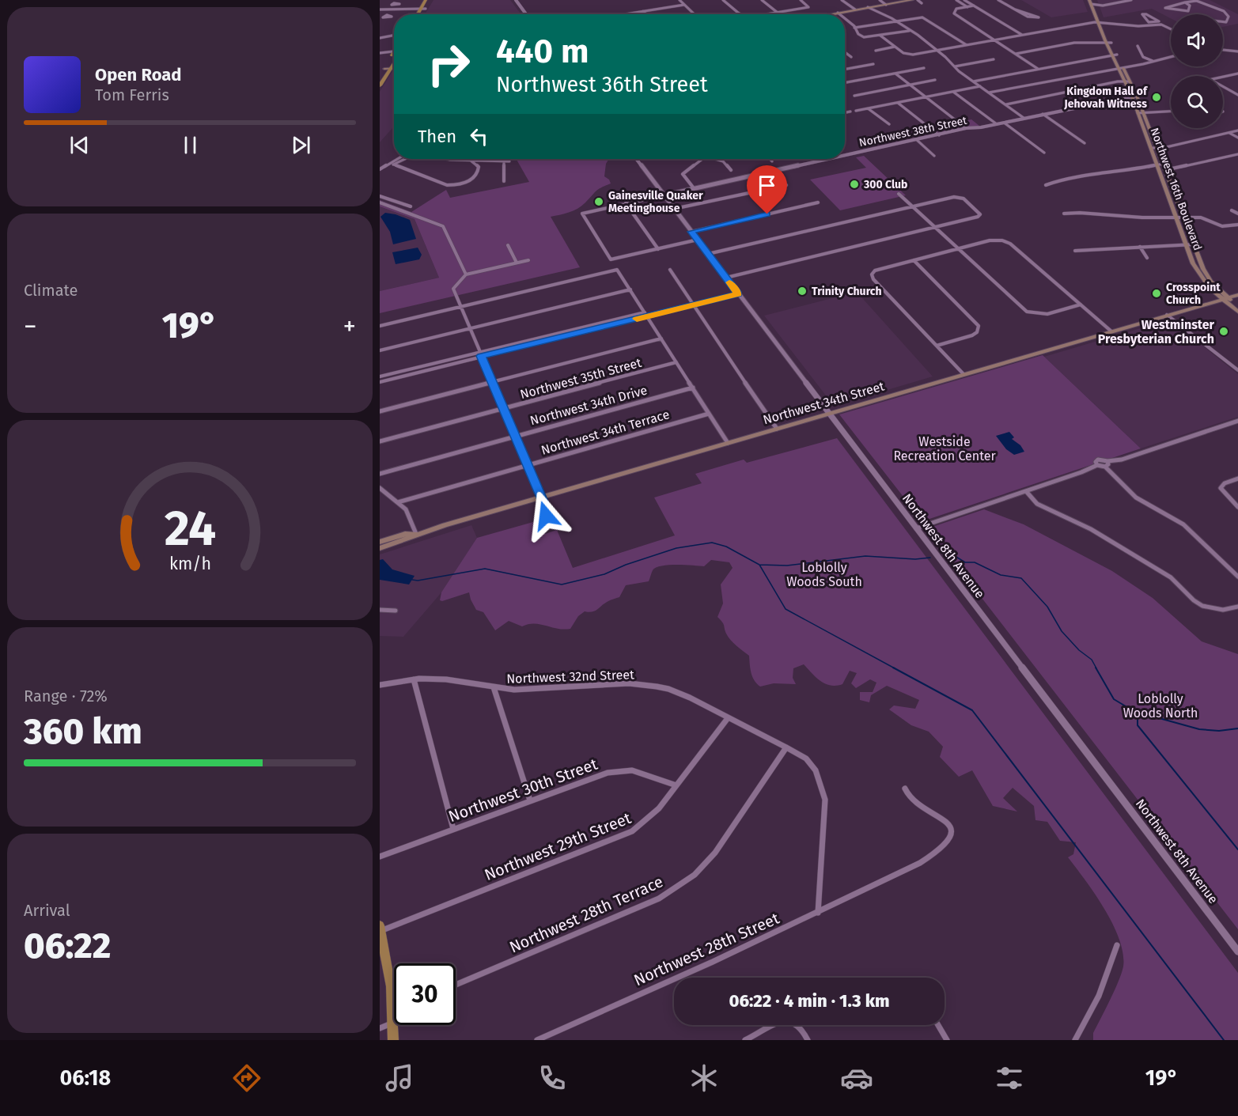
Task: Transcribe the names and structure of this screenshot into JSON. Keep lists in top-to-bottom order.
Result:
{
  "streets": {
    "main road": ["Northwest 16th Boulevard", "Northwest 34th Street"],
    "street": [
      "Northwest 38th Street",
      "Northwest 35th Street",
      "Northwest 34th Drive",
      "Northwest 34th Terrace",
      "Northwest 8th Avenue",
      "Northwest 32nd Street",
      "Northwest 30th Street",
      "Northwest 29th Street",
      "Northwest 28th Terrace",
      "Northwest 28th Street"
    ]
  },
  "crossings": [
    ["Northwest 38th Street", "Northwest 16th Boulevard"],
    ["Northwest 38th Street", "Northwest 8th Avenue"],
    ["Northwest 16th Boulevard", "Northwest 34th Street"],
    ["Northwest 34th Street", "Northwest 8th Avenue"],
    ["Northwest 32nd Street", "Northwest 29th Street"],
    ["Northwest 32nd Street", "Northwest 28th Terrace"],
    ["Northwest 32nd Street", "Northwest 28th Street"],
    ["Northwest 30th Street", "Northwest 29th Street"]
  ],
  "parks": ["Westside Recreation Center", "Loblolly Woods South", "Loblolly Woods North"],
  "places": [
    "Kingdom Hall of Jehovah Witness",
    "300 Club",
    "Gainesville Quaker Meetinghouse",
    "Trinity Church",
    "Crosspoint Church",
    "Westminster Presbyterian Church"
  ],
  "page": {
    "turn": ["440 m", "Northwest 36th Street"],
    "song": ["Open Road", "Tom Ferris"],
    "then": "Then",
    "tile": [
      "Climate",
      ["Range · 72%", "360 km"],
      ["Arrival", "06:22"]
    ],
    "heat": ["−", "19°", "+"],
    "limit": "30",
    "trip": "06:22 · 4 min · 1.3 km",
    "tabs": ["06:18", "19°"],
    "gauge": ["24", "km/h"]
  }
}
